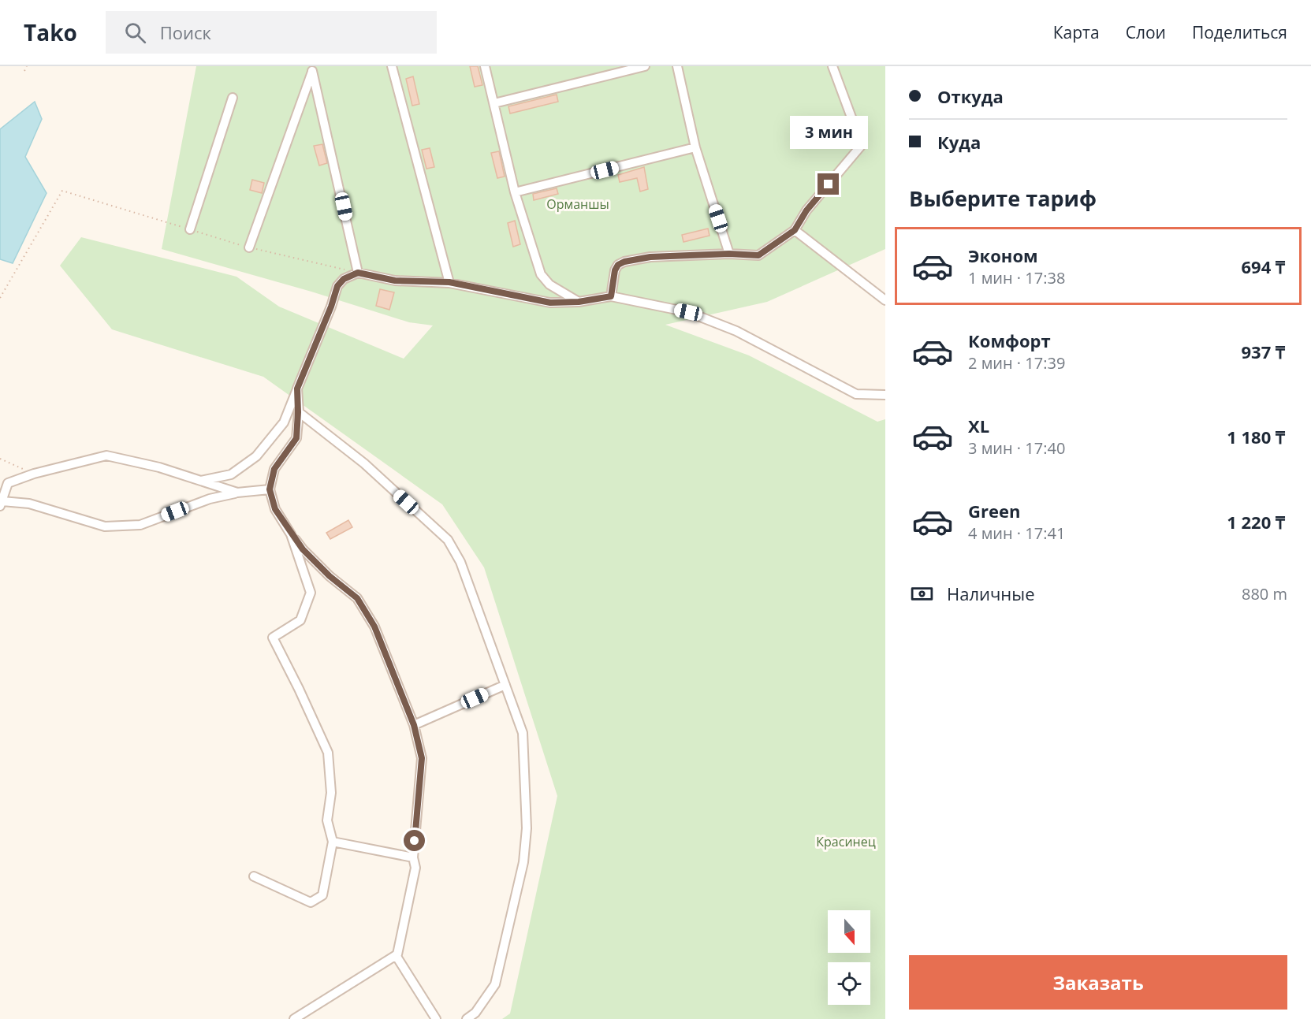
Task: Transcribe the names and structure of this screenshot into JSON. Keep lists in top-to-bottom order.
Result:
{
  "parks": ["Орманшы", "Красинец"],
  "north": "bottom",
  "page": {
    "header": "Tako",
    "search": "Поиск",
    "nav": ["Карта", "Слои", "Поделиться"],
    "banner": ["Откуда", "Куда"],
    "bubble": "3 мин",
    "heading": "Выберите тариф",
    "list": [
      {
        "name": "Эконом",
        "note": "1 мин · 17:38",
        "value": "694 ₸"
      },
      {
        "name": "Комфорт",
        "note": "2 мин · 17:39",
        "value": "937 ₸"
      },
      {
        "name": "XL",
        "note": "3 мин · 17:40",
        "value": "1 180 ₸"
      },
      {
        "name": "Green",
        "note": "4 мин · 17:41",
        "value": "1 220 ₸"
      }
    ],
    "pay": ["Наличные", "880 m"],
    "buttons": "Заказать"
  }
}
